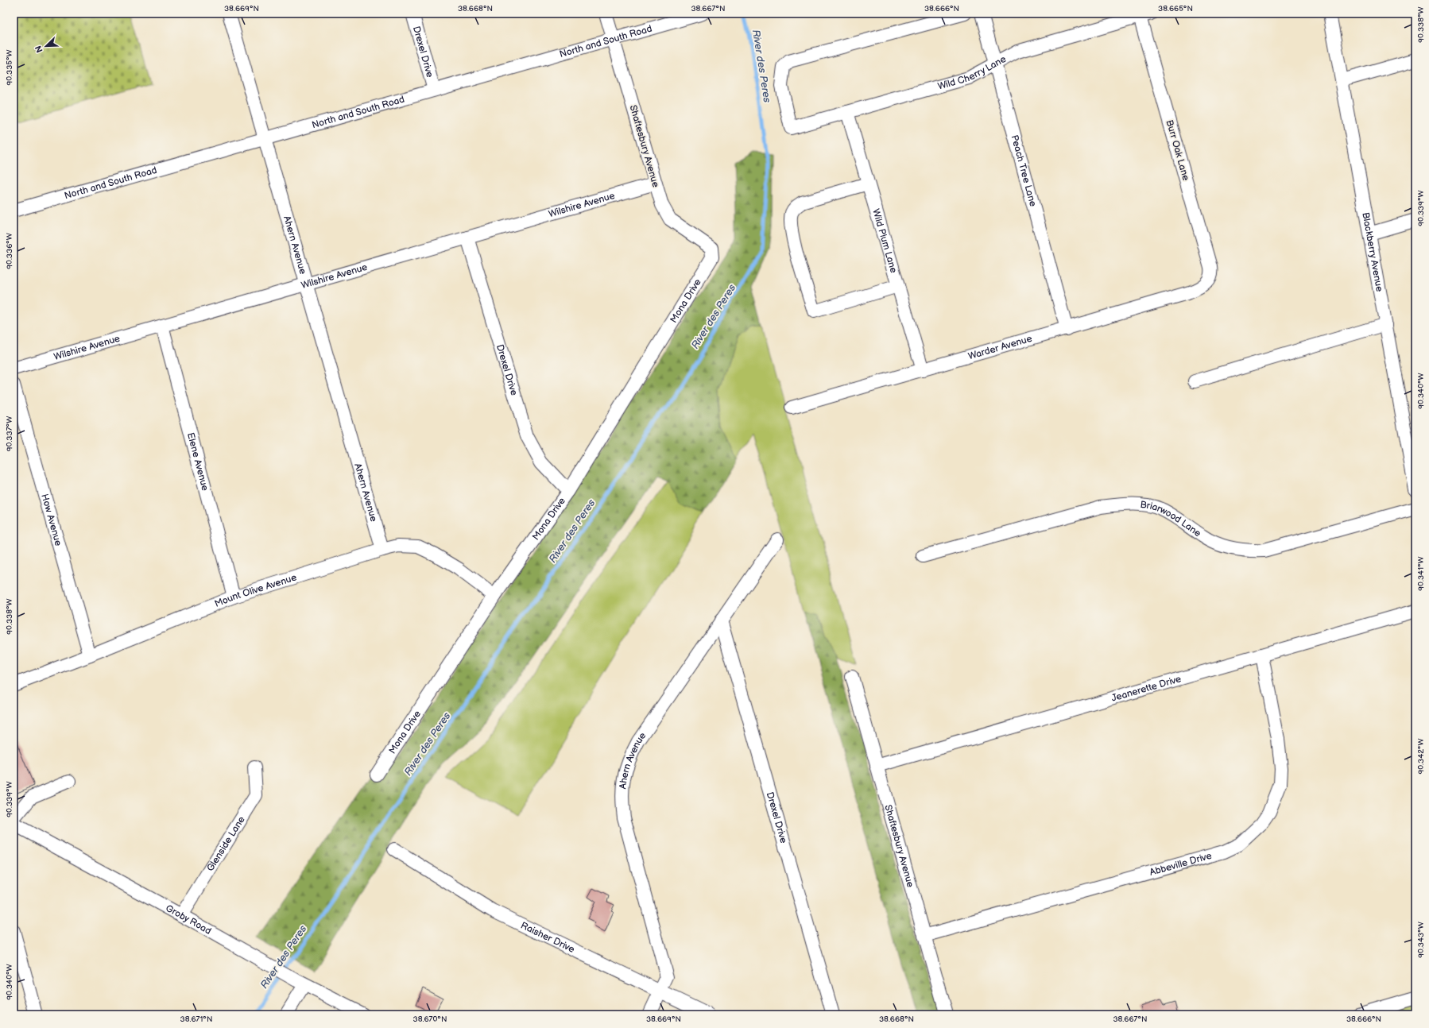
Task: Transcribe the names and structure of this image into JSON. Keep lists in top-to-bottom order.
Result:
{
  "streets": {
    "street": [
      "North and South Road",
      "Drexel Drive",
      "Wild Cherry Lane",
      "Shaftesbury Avenue",
      "Burr Oak Lane",
      "Peach Tree Lane",
      "Wilshire Avenue",
      "Wild Plum Lane",
      "Ahern Avenue",
      "Blackberry Avenue",
      "Mona Drive",
      "Warder Avenue",
      "Elene Avenue",
      "How Avenue",
      "Briarwood Lane",
      "Mount Olive Avenue",
      "Jeanerette Drive",
      "Glenside Lane",
      "Abbeville Drive",
      "Groby Road",
      "Raisher Drive"
    ]
  },
  "crossings": [
    ["North and South Road", "Drexel Drive"],
    ["North and South Road", "Shaftesbury Avenue"],
    ["North and South Road", "Ahern Avenue"],
    ["Drexel Drive", "Wilshire Avenue"],
    ["Drexel Drive", "Ahern Avenue"],
    ["Drexel Drive", "Mona Drive"],
    ["Wild Cherry Lane", "Burr Oak Lane"],
    ["Wild Cherry Lane", "Peach Tree Lane"],
    ["Wild Cherry Lane", "Wild Plum Lane"],
    ["Shaftesbury Avenue", "Wilshire Avenue"],
    ["Shaftesbury Avenue", "Mona Drive"],
    ["Shaftesbury Avenue", "Jeanerette Drive"],
    ["Shaftesbury Avenue", "Abbeville Drive"],
    ["Burr Oak Lane", "Warder Avenue"],
    ["Peach Tree Lane", "Warder Avenue"],
    ["Wilshire Avenue", "Ahern Avenue"],
    ["Wilshire Avenue", "Elene Avenue"],
    ["Wild Plum Lane", "Warder Avenue"],
    ["Ahern Avenue", "Mount Olive Avenue"],
    ["Ahern Avenue", "Raisher Drive"],
    ["Mona Drive", "Mount Olive Avenue"],
    ["Elene Avenue", "Mount Olive Avenue"],
    ["How Avenue", "Mount Olive Avenue"],
    ["Jeanerette Drive", "Abbeville Drive"],
    ["Glenside Lane", "Groby Road"]
  ],
  "water": ["River des Peres"],
  "north": "bottom left",
  "coordinates": [
    "38.669°N",
    "38.668°N",
    "38.667°N",
    "38.666°N",
    "38.665°N",
    "90.338°W",
    "90.335°W",
    "90.339°W",
    "90.336°W",
    "90.340°W",
    "90.337°W",
    "90.341°W",
    "90.342°W",
    "90.343°W",
    "38.671°N",
    "38.670°N"
  ]
}
